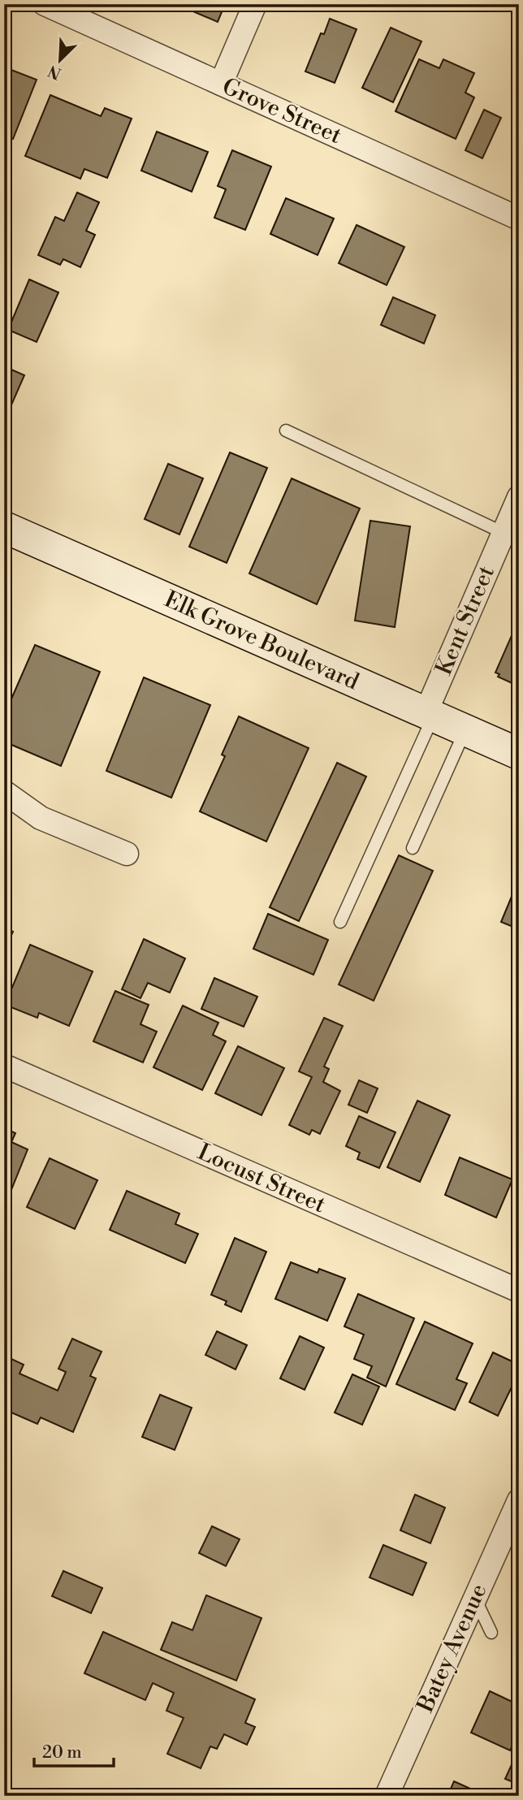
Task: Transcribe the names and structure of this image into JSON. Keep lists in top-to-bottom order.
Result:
{
  "streets": {
    "main road": ["Elk Grove Boulevard"],
    "street": [
      "Grove Street",
      "Kent Street",
      "Locust Street",
      "Batey Avenue"
    ]
  },
  "crossings": [
    ["Kent Street", "Elk Grove Boulevard"]
  ],
  "scale_bar": "20 m",
  "north": "bottom left"
}
